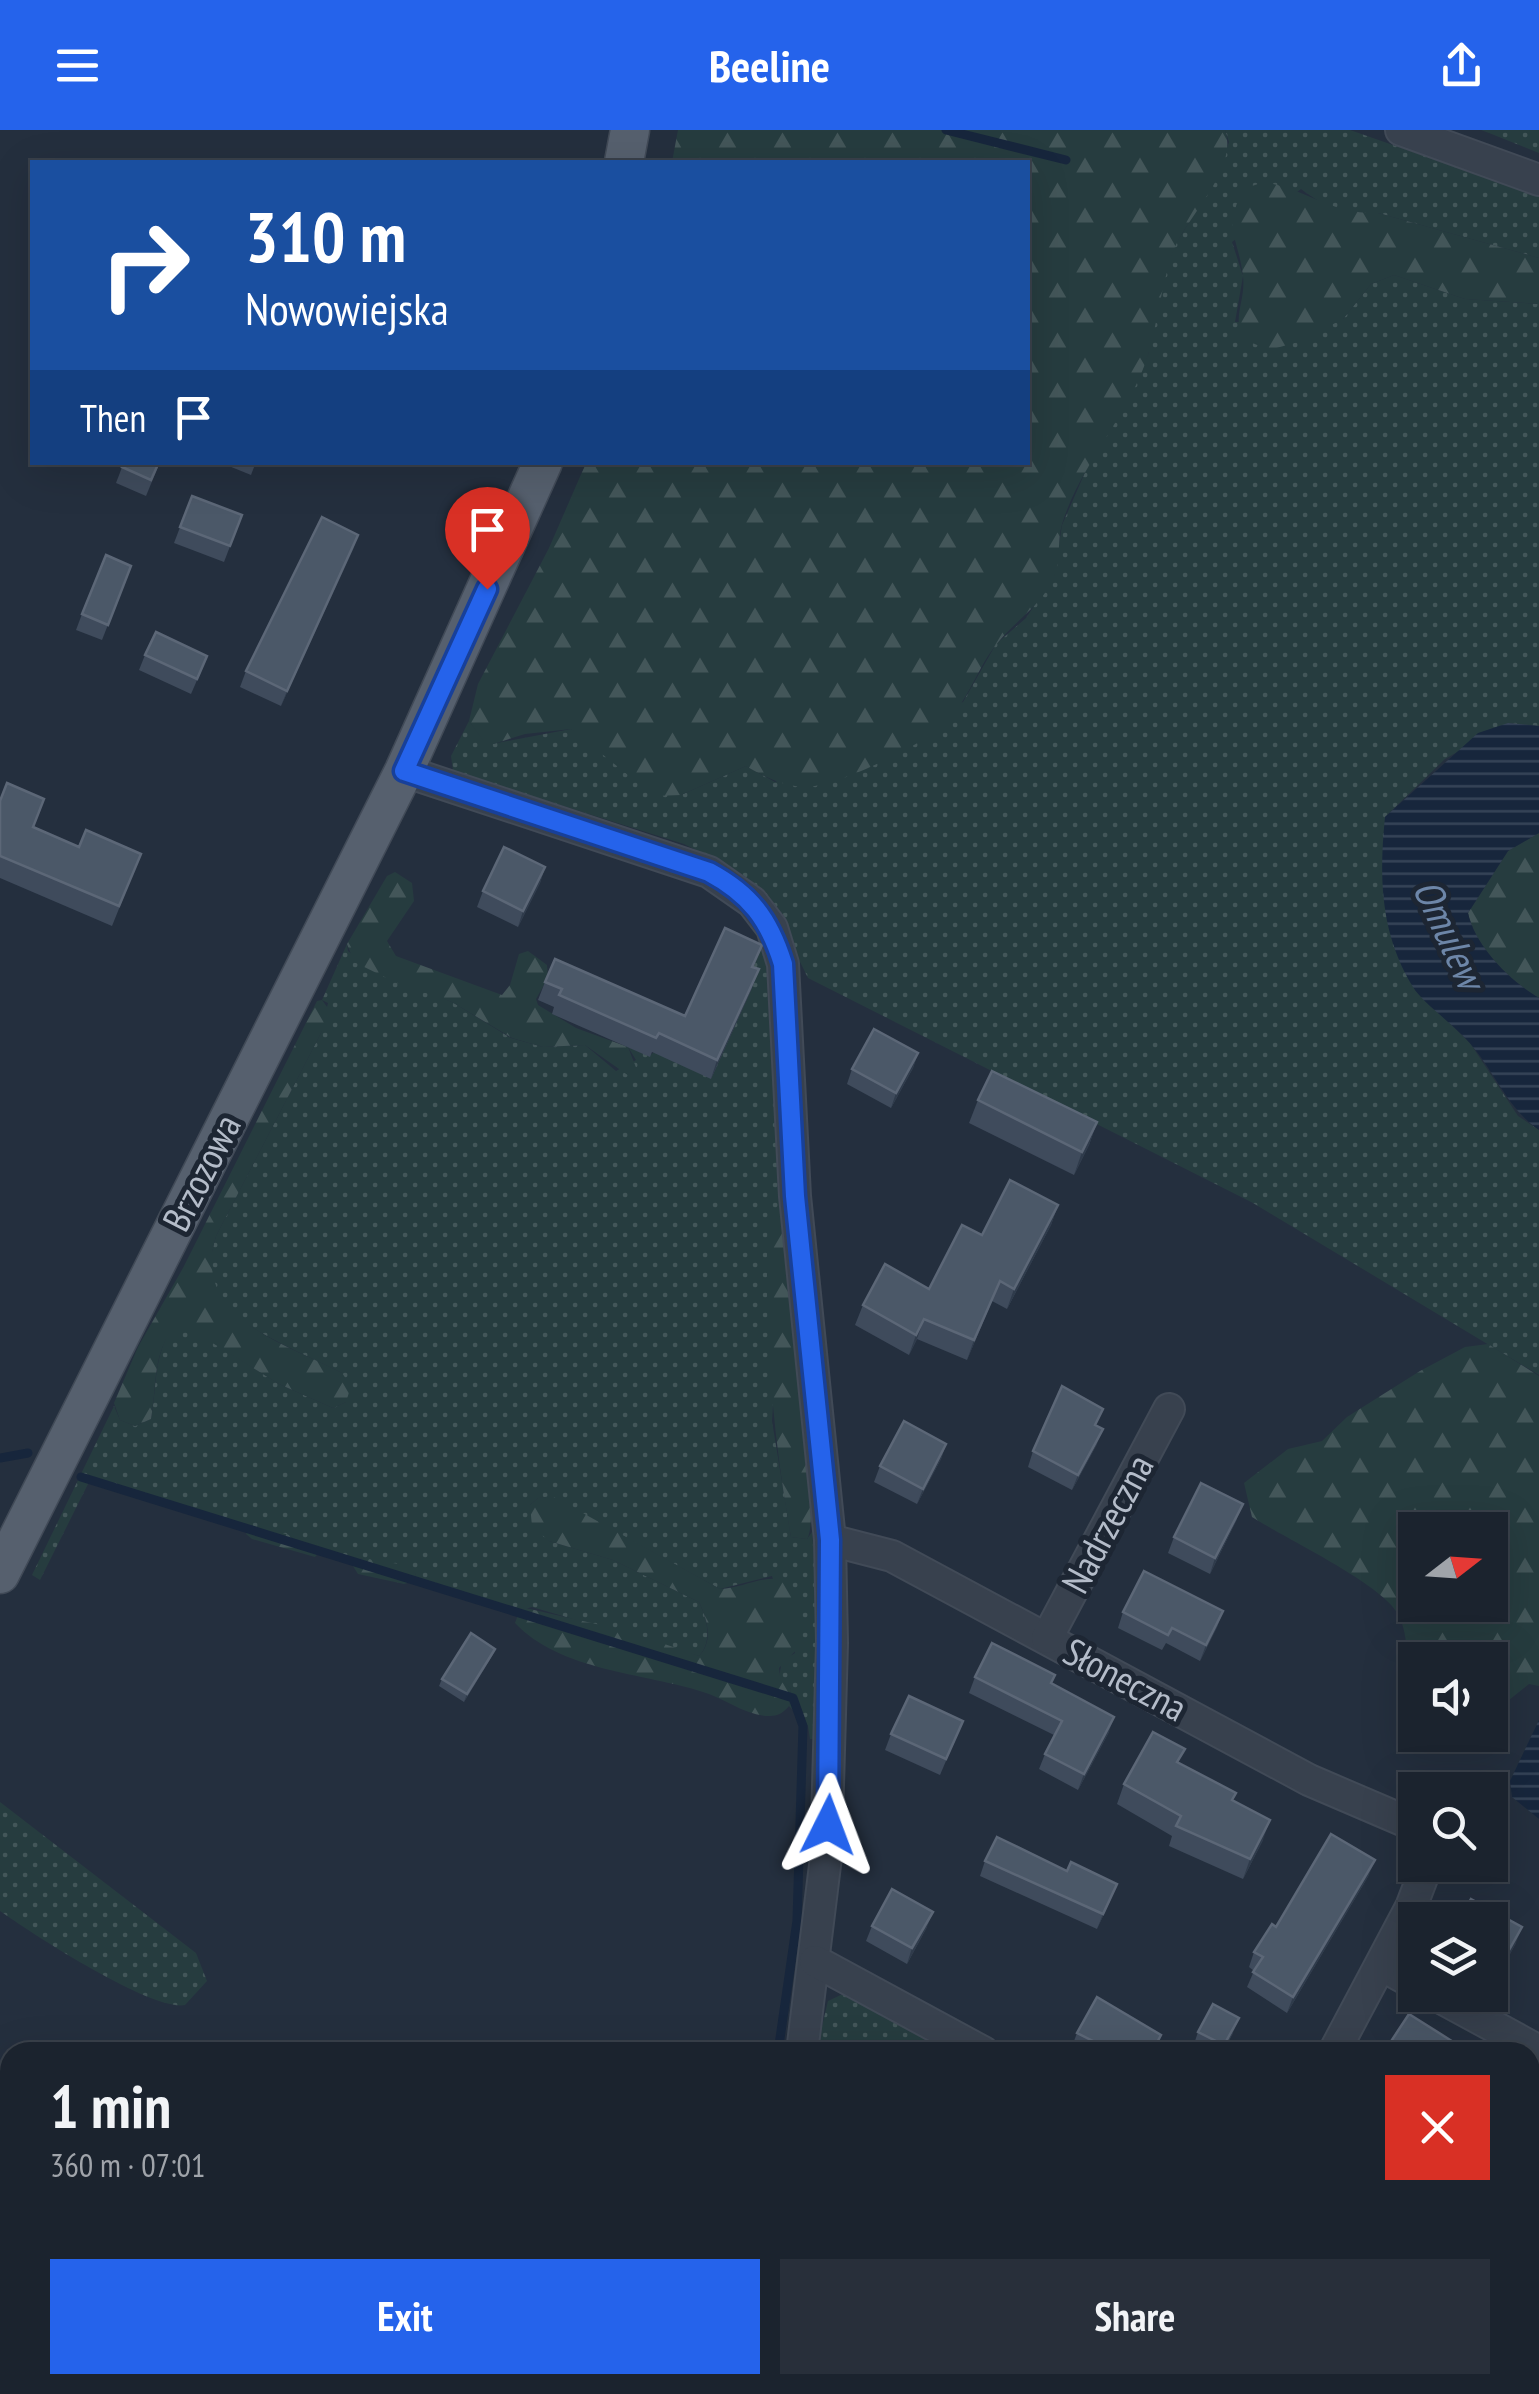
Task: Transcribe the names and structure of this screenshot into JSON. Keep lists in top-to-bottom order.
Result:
{
  "streets": {
    "main road": ["Brzozowa"],
    "street": ["Nadrzeczna", "Słoneczna"]
  },
  "crossings": [
    ["Nadrzeczna", "Słoneczna"]
  ],
  "water": ["Omulew"],
  "north": "right",
  "page": {
    "header": "Beeline",
    "turn": ["310 m", "Nowowiejska"],
    "then": "Then",
    "heading": ["1 min", "360 m · 07:01"],
    "buttons": ["Exit", "Share"]
  }
}
